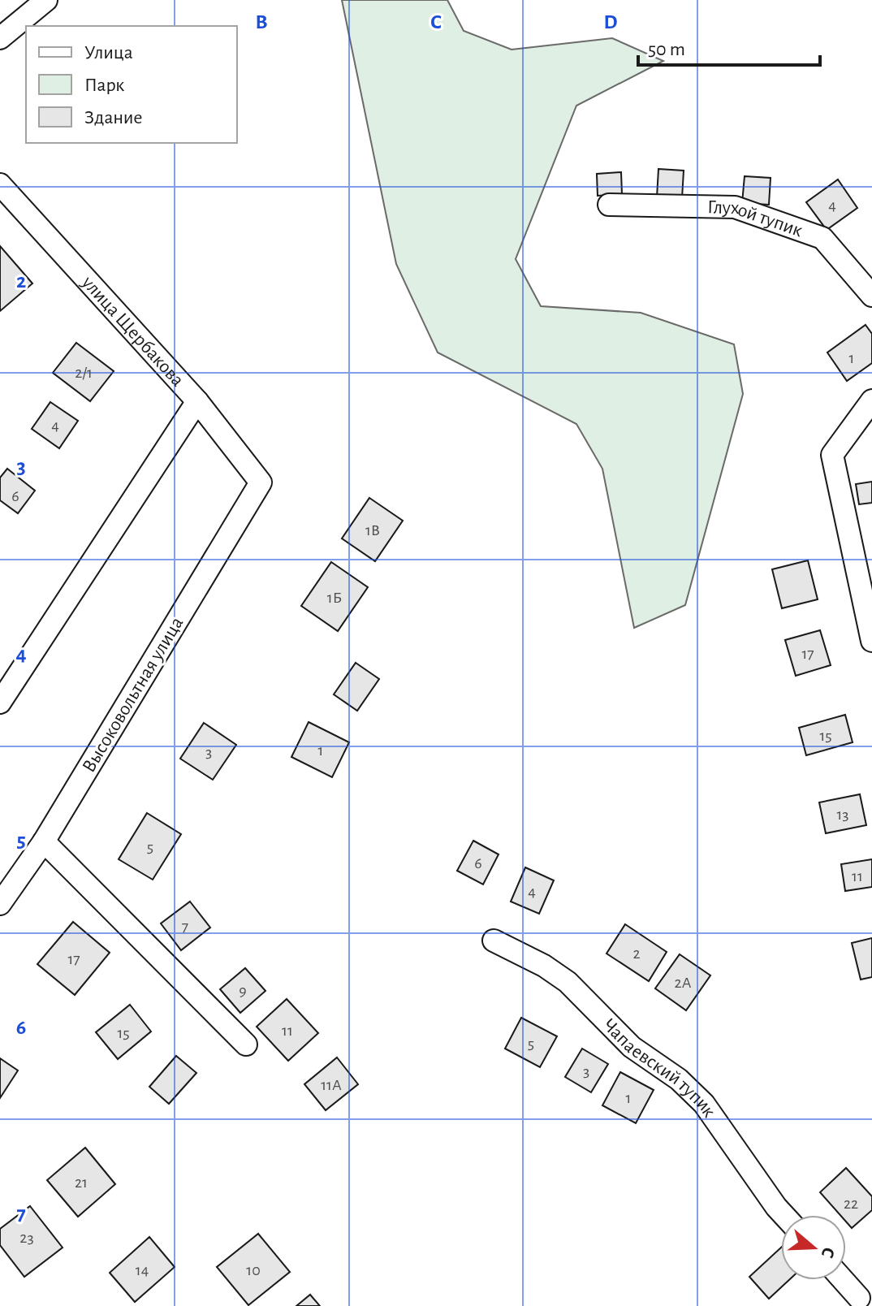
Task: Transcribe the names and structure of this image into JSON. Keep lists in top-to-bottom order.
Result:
{
  "streets": {
    "street": [
      "Глухой тупик",
      "улица Щербакова",
      "Высоковольтная улица",
      "Чапаевский тупик"
    ]
  },
  "crossings": [
    ["улица Щербакова", "Высоковольтная улица"]
  ],
  "house_numbers": [
    "4",
    "1",
    "2/1",
    "4",
    "6",
    "1В",
    "1Б",
    "17",
    "15",
    "1",
    "3",
    "13",
    "5",
    "6",
    "11",
    "4",
    "7",
    "2",
    "17",
    "2А",
    "9",
    "11",
    "15",
    "5",
    "3",
    "11А",
    "1",
    "21",
    "22",
    "23",
    "14",
    "10"
  ],
  "legend": ["Улица", "Парк", "Здание"],
  "scale_bar": "50 m",
  "north": "right",
  "grid": {
    "columns": ["B", "C", "D"],
    "rows": [
      "2",
      "3",
      "4",
      "5",
      "6",
      "7"
    ]
  }
}
